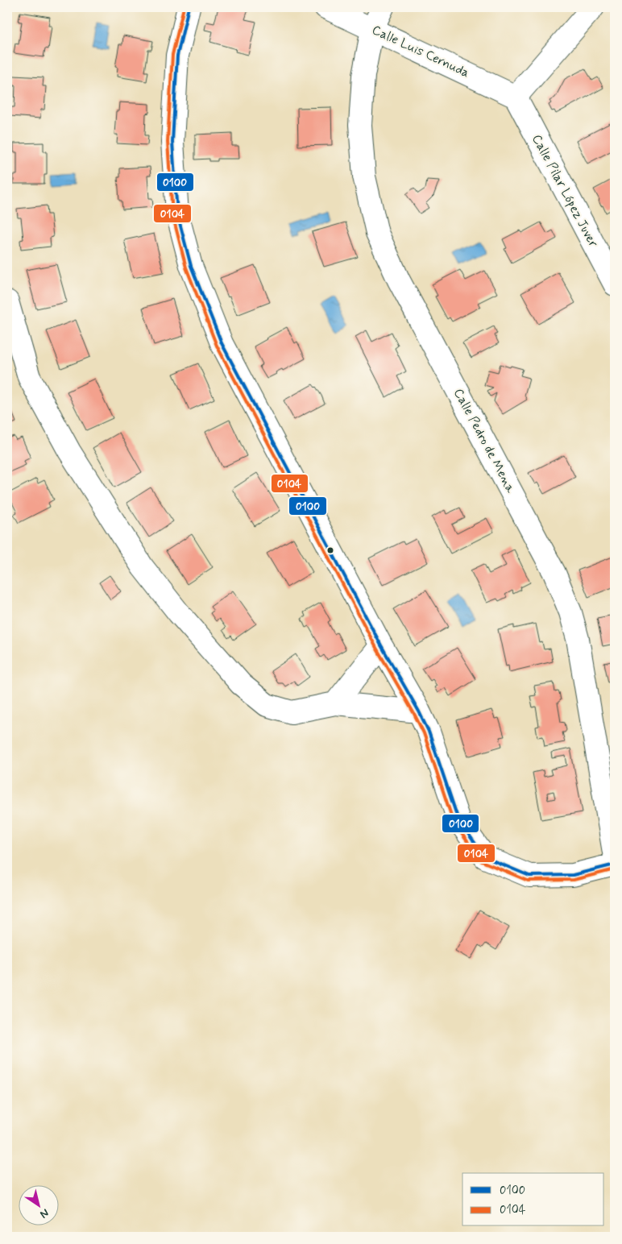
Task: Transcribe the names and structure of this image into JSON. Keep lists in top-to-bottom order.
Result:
{
  "streets": {
    "street": ["Calle Luis Cernuda", "Calle Pilar López Juver", "Calle Pedro de Mena"]
  },
  "crossings": [
    ["Calle Luis Cernuda", "Calle Pilar López Juver"],
    ["Calle Luis Cernuda", "Calle Pedro de Mena"]
  ],
  "lines": ["transit line 0100", "transit line 0104"],
  "legend": ["0100", "0104"],
  "north": "bottom right"
}
